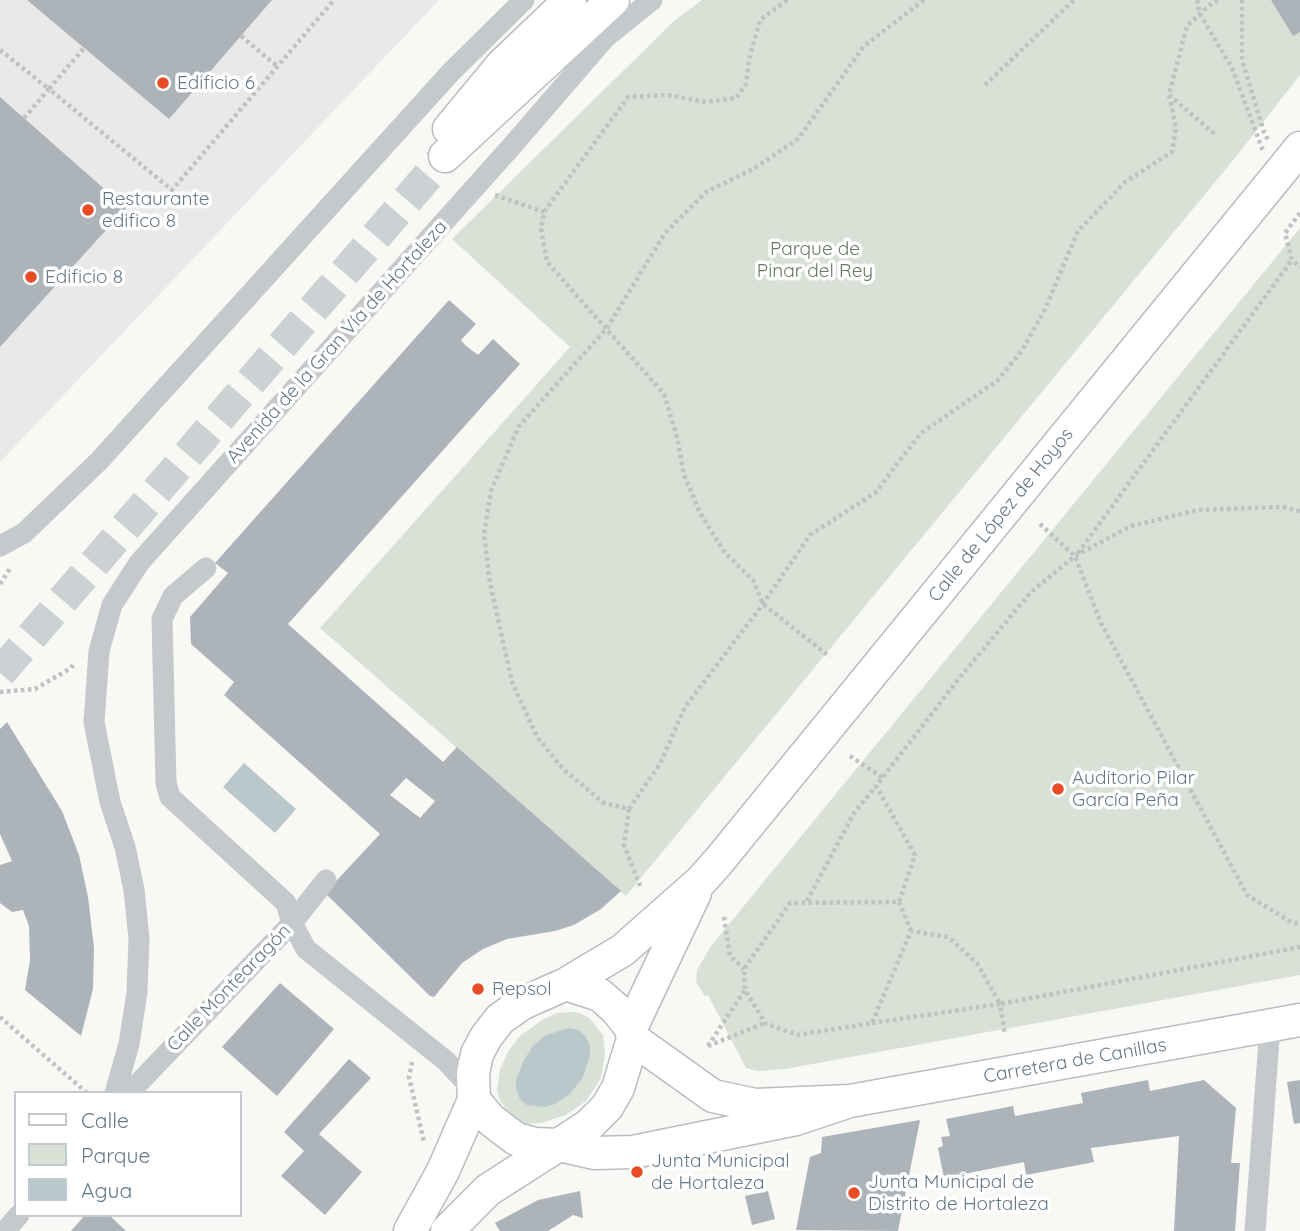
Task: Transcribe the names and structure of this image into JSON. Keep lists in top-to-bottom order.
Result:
{
  "streets": {
    "street": [
      "Avenida de la Gran Vía de Hortaleza",
      "Calle de López de Hoyos",
      "Calle Montearagón",
      "Carretera de Canillas"
    ]
  },
  "crossings": [
    ["Calle de López de Hoyos", "Carretera de Canillas"]
  ],
  "parks": ["Parque de Pinar del Rey"],
  "places": [
    "Edificio 6",
    "Restaurante edifico 8",
    "Edificio 8",
    "Auditorio Pilar García Peña",
    "Repsol",
    "Junta Municipal de Hortaleza",
    "Junta Municipal de Distrito de Hortaleza"
  ],
  "legend": ["Calle", "Parque", "Agua"]
}
